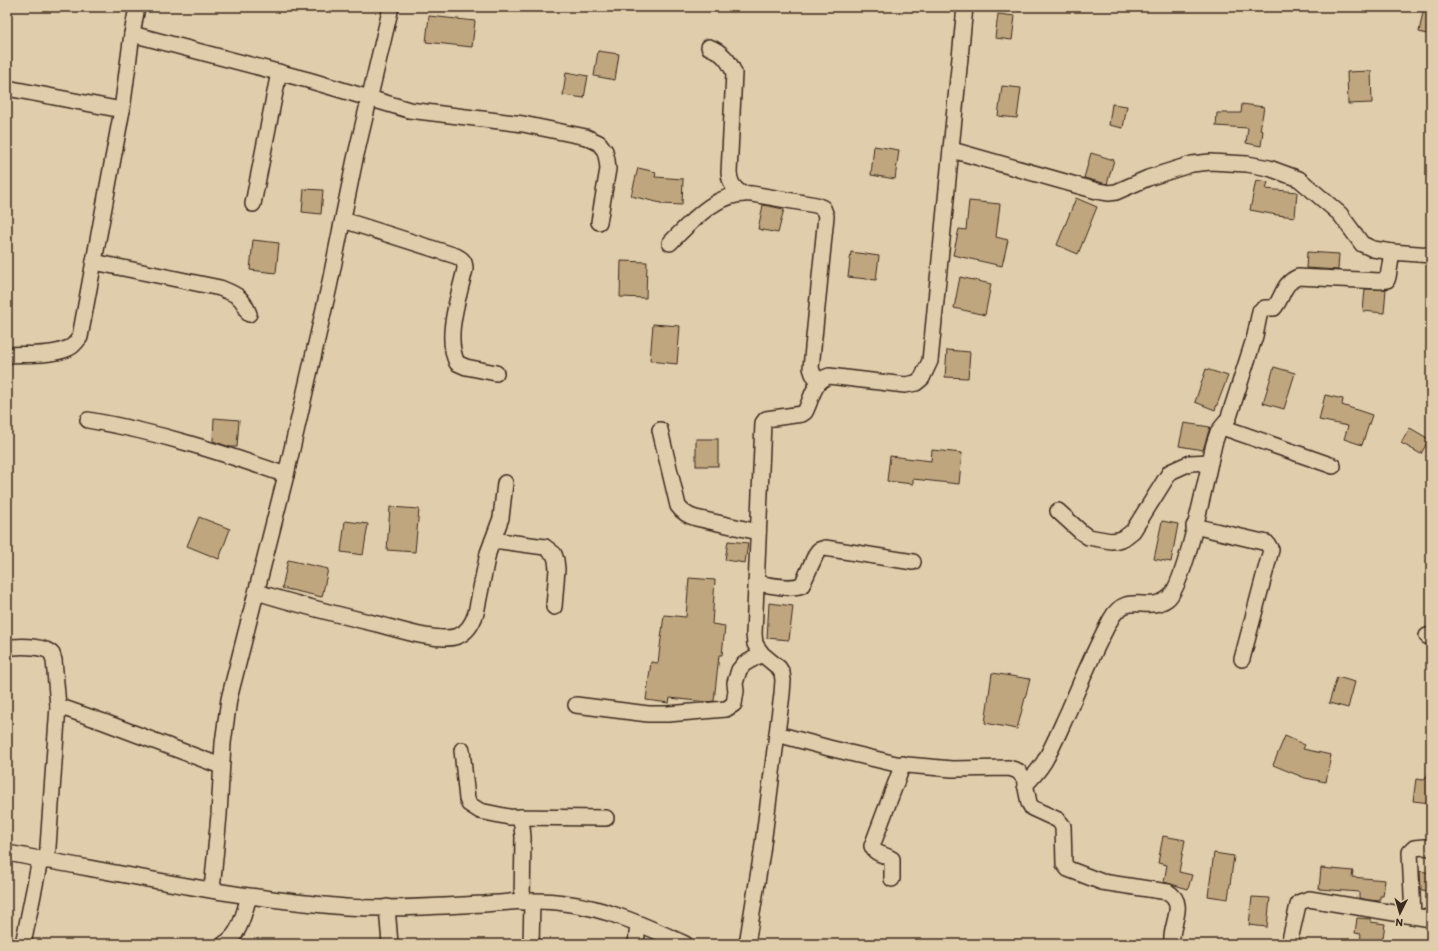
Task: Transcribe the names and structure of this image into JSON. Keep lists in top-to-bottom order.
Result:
{
  "north": "bottom"
}
